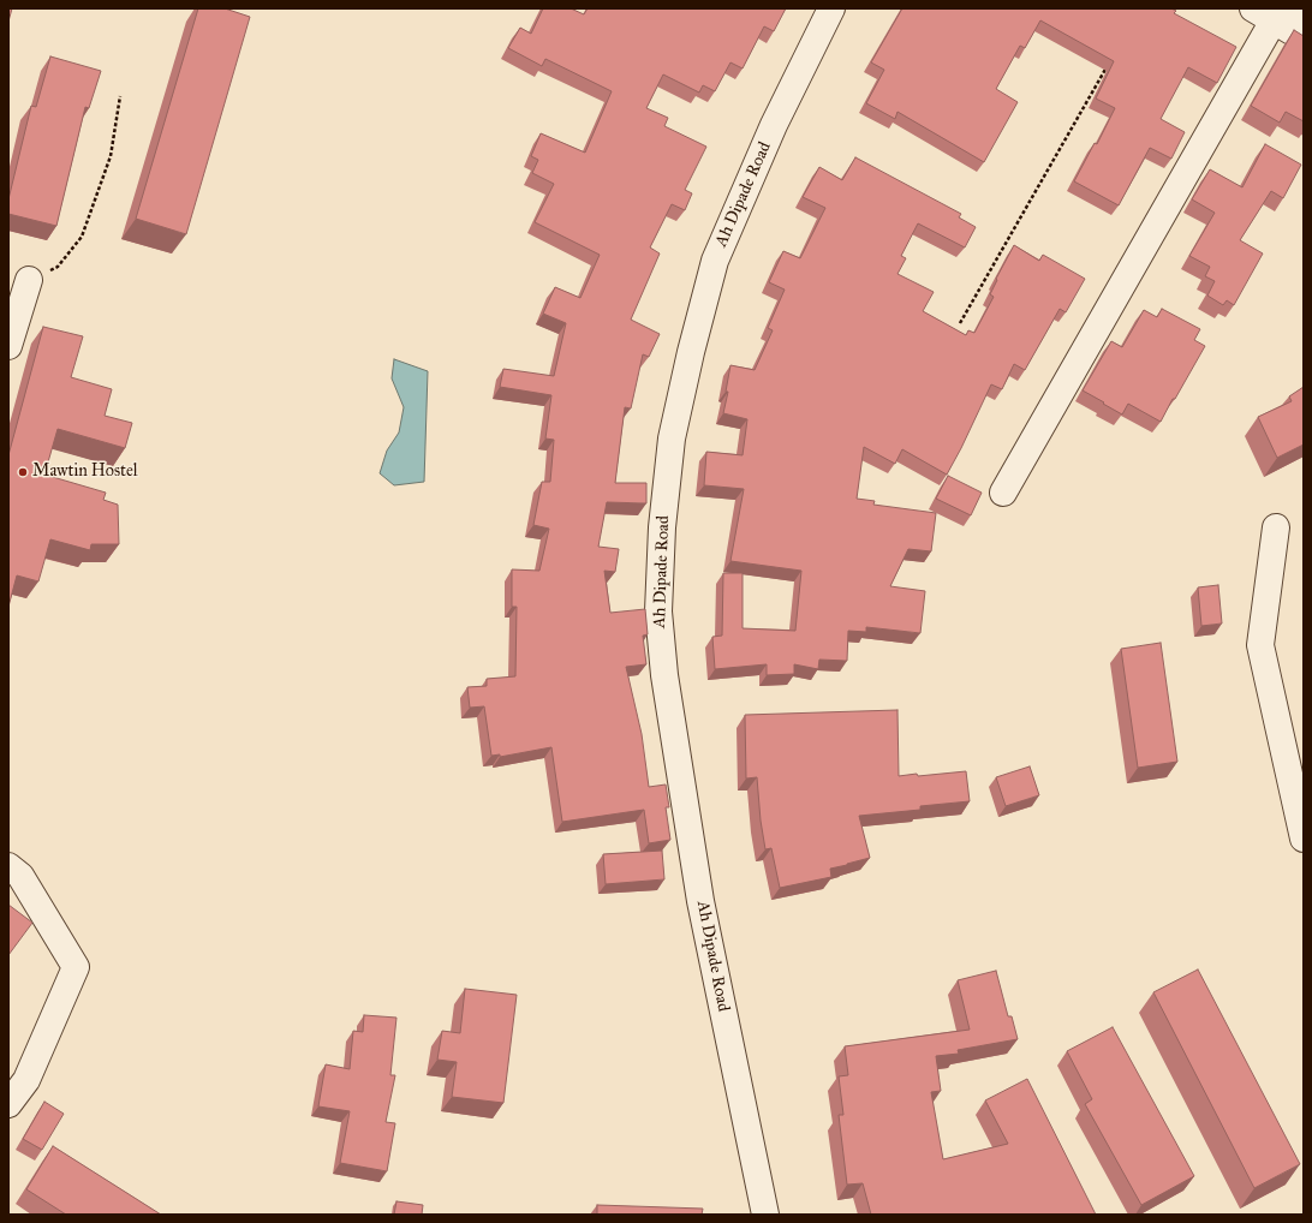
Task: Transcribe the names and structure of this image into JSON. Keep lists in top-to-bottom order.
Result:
{
  "streets": {
    "street": ["Ah Dipade Road"]
  },
  "places": ["Mawtin Hostel"]
}
